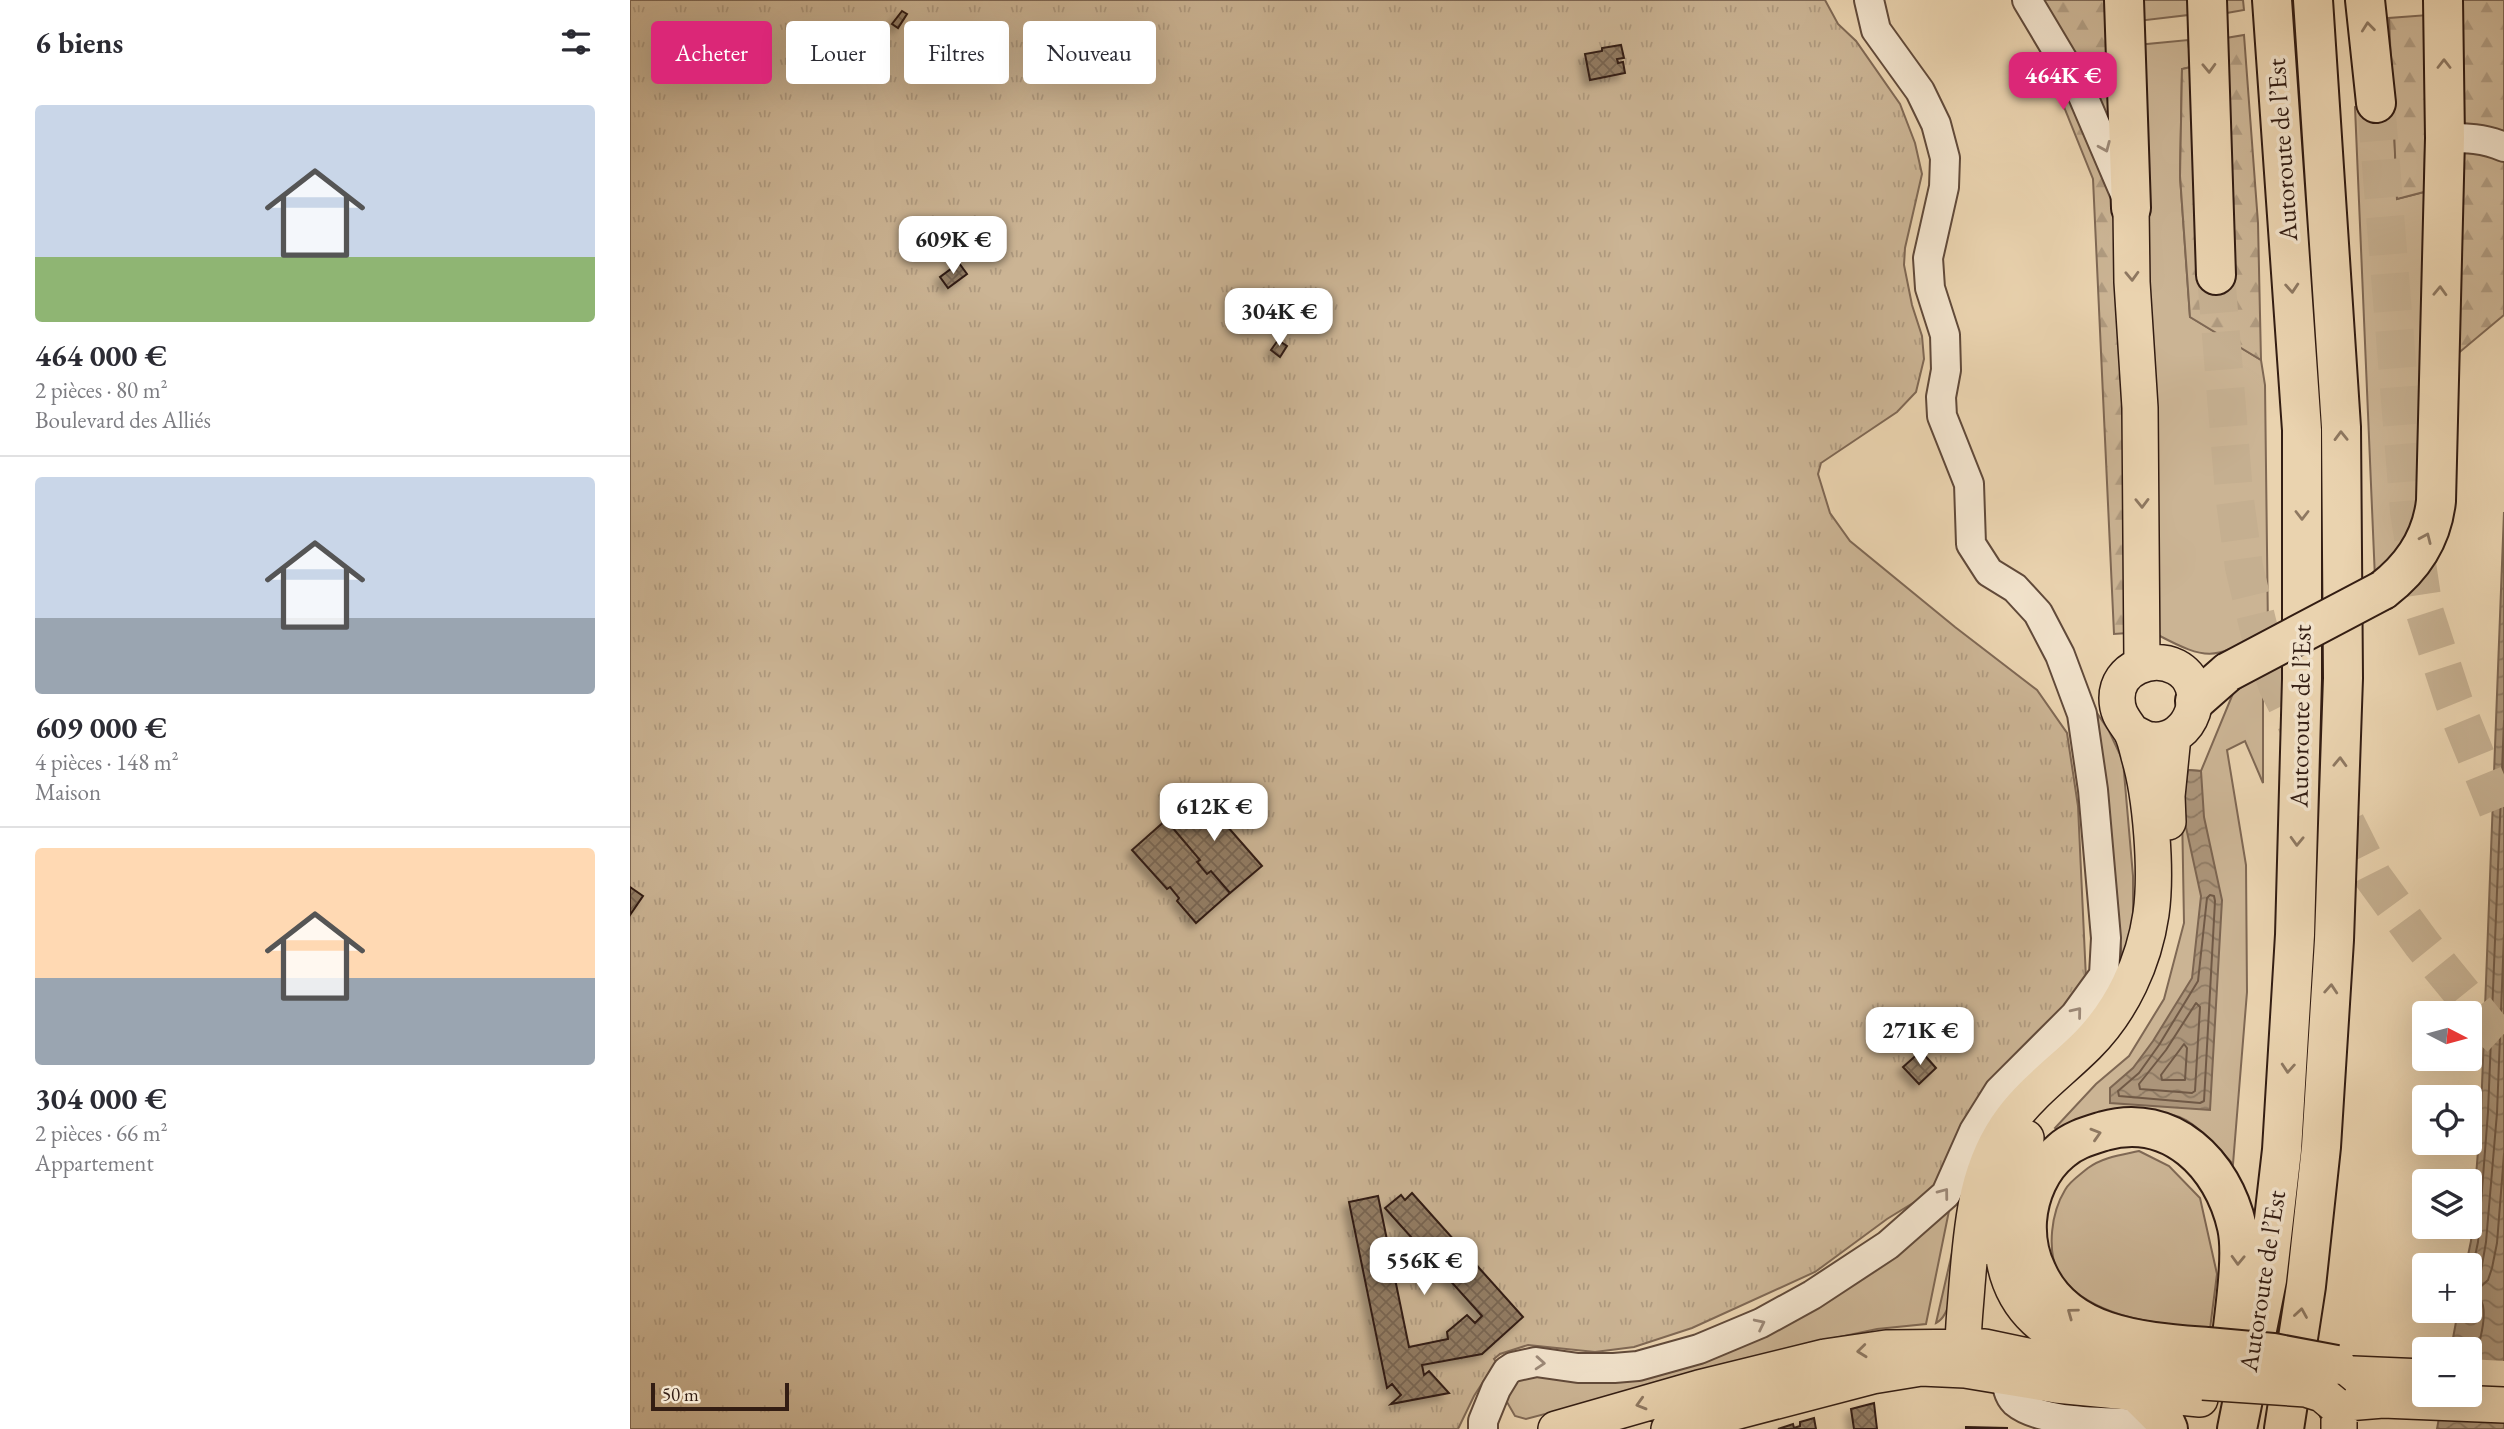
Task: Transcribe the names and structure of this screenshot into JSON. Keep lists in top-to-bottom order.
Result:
{
  "streets": {
    "highway": ["Autoroute de l’Est"]
  },
  "scale_bar": "50 m",
  "north": "right",
  "page": {
    "heading": "6 biens",
    "chip": [
      "Acheter",
      "Louer",
      "Filtres",
      "Nouveau"
    ],
    "price": [
      "464K €",
      "609K €",
      "304K €",
      "612K €",
      "271K €",
      "556K €"
    ],
    "list": [
      {
        "name": "464 000 €",
        "note": "2 pièces · 80 m² · Boulevard des Alliés"
      },
      {
        "name": "609 000 €",
        "note": "4 pièces · 148 m² · Maison"
      },
      {
        "name": "304 000 €",
        "note": "2 pièces · 66 m² · Appartement"
      }
    ],
    "map_buttons": ["+", "−"],
    "scale": "50 m"
  }
}
